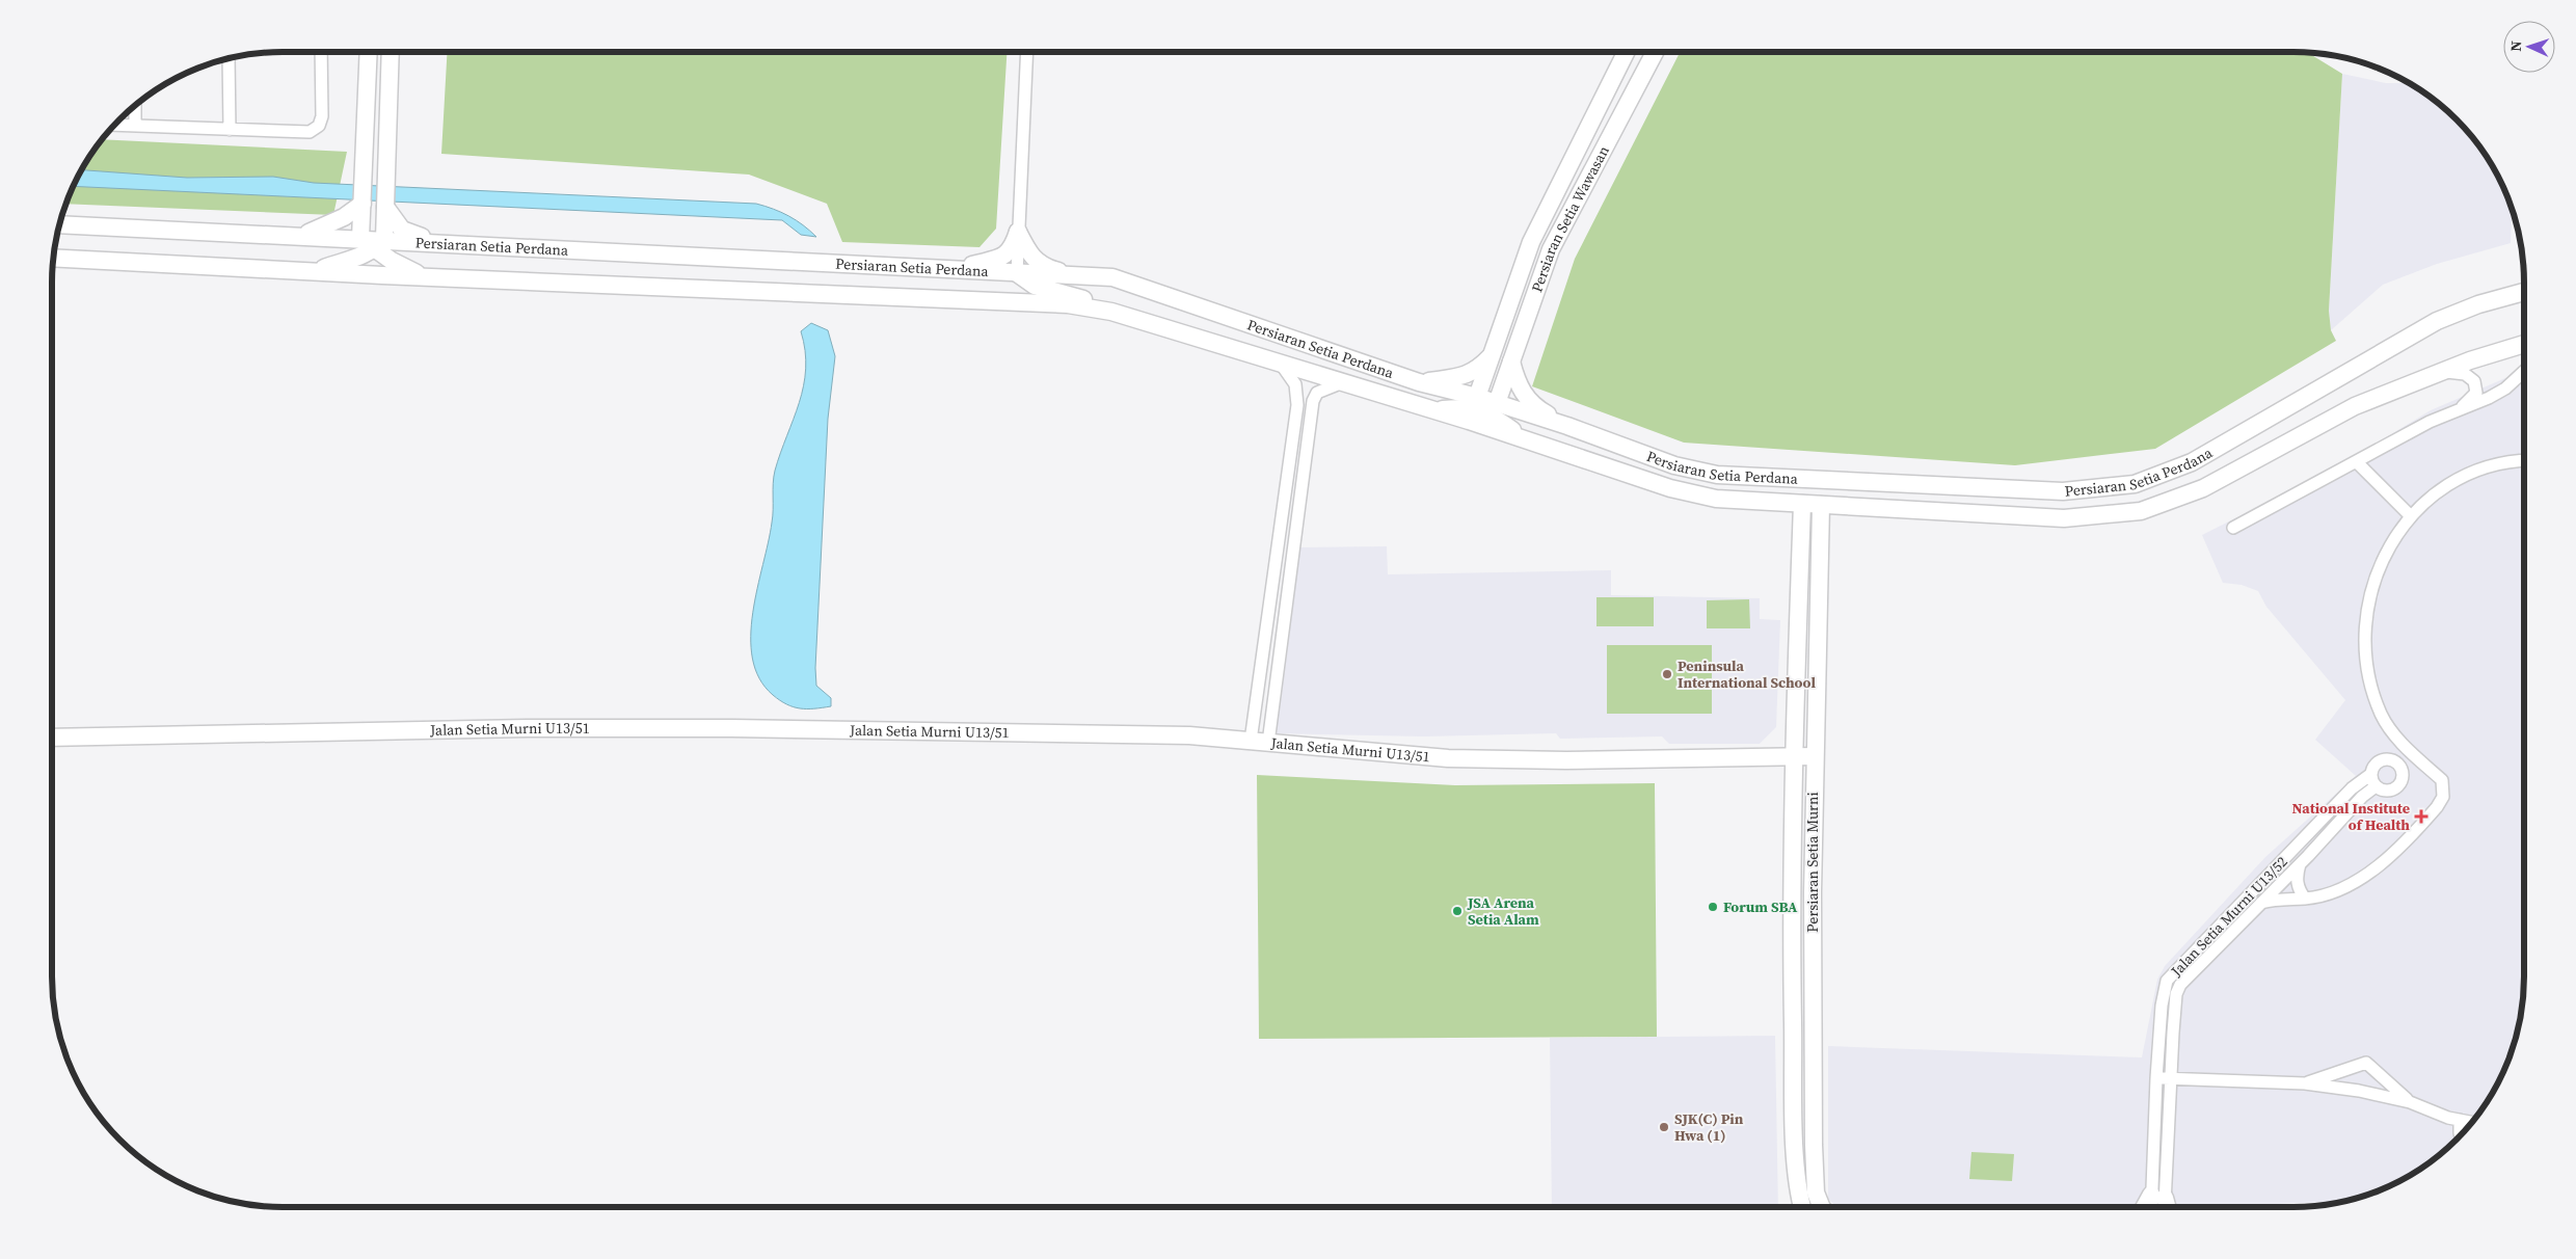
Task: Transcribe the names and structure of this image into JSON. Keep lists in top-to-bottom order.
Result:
{
  "streets": {
    "main road": [
      "Persiaran Setia Wawasan",
      "Persiaran Setia Perdana",
      "Jalan Setia Murni U13/51",
      "Persiaran Setia Murni"
    ],
    "street": ["Jalan Setia Murni U13/52"]
  },
  "crossings": [
    ["Persiaran Setia Wawasan", "Persiaran Setia Perdana"],
    ["Persiaran Setia Perdana", "Persiaran Setia Murni"],
    ["Jalan Setia Murni U13/51", "Persiaran Setia Murni"]
  ],
  "places": {
    "other": [
      "Peninsula International School",
      "Forum SBA",
      "JSA Arena Setia Alam",
      "SJK(C) Pin Hwa (1)"
    ],
    "health": ["National Institute of Health"]
  },
  "north": "left"
}
